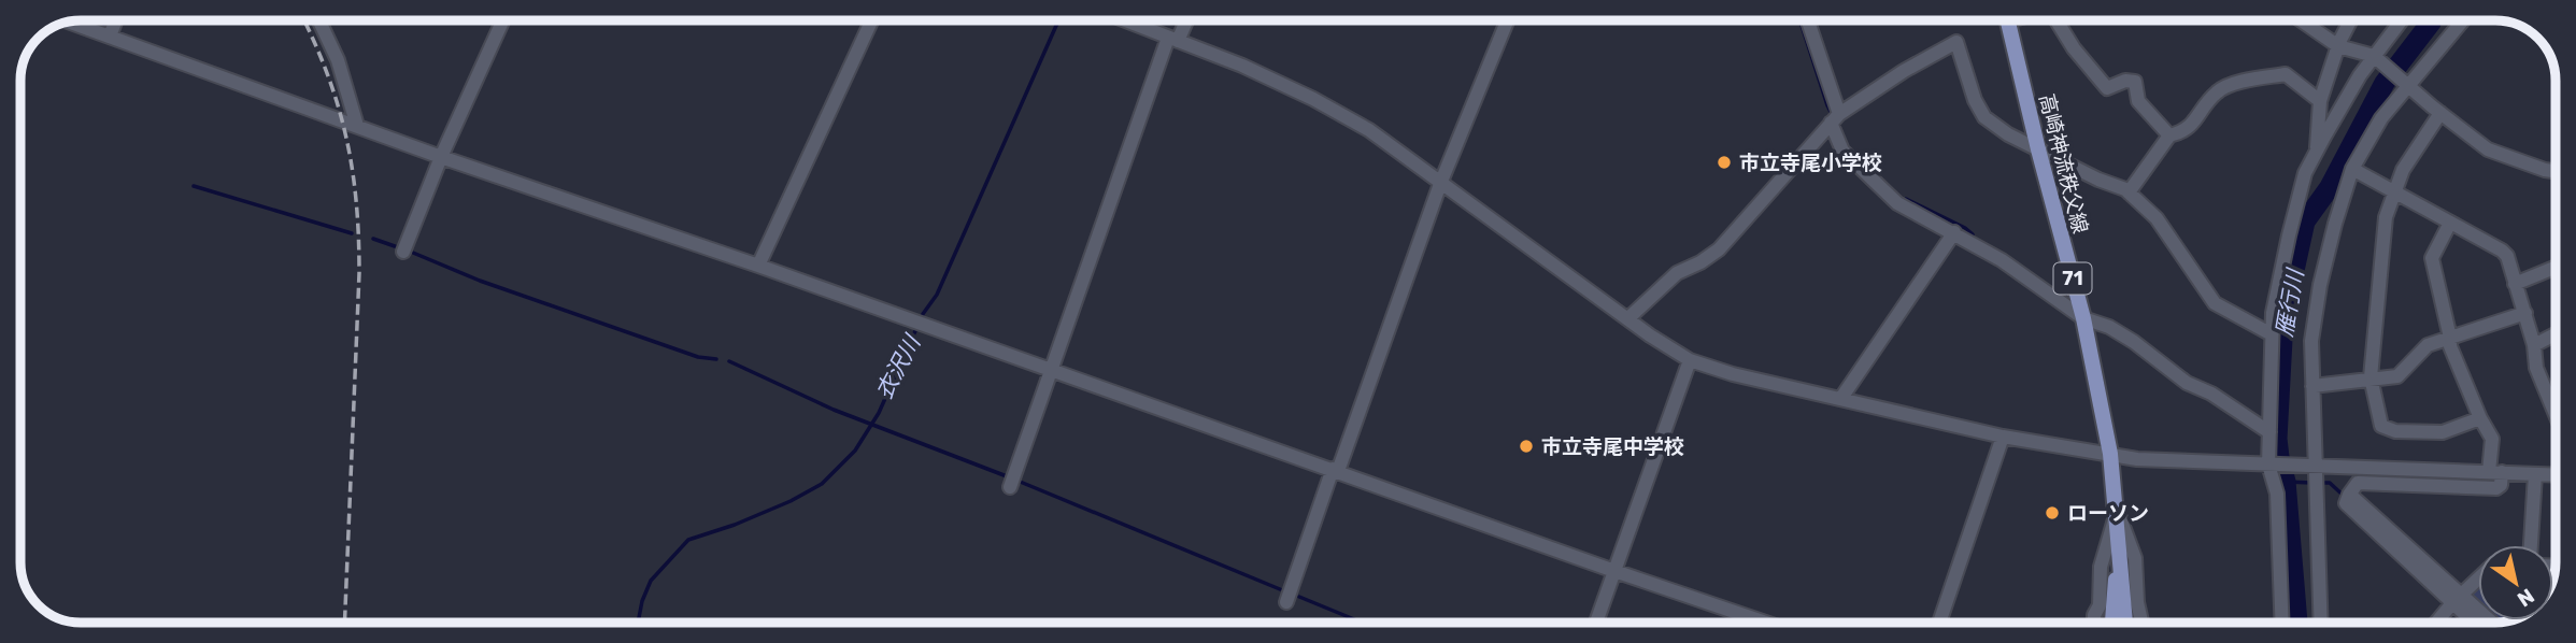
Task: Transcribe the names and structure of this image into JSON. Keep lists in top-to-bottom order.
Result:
{
  "streets": {
    "main road": ["高崎神流秩父線", "71"]
  },
  "water": ["雁行川", "衣沢川"],
  "places": ["市立寺尾小学校", "市立寺尾中学校", "ローソン"],
  "north": "bottom right"
}
